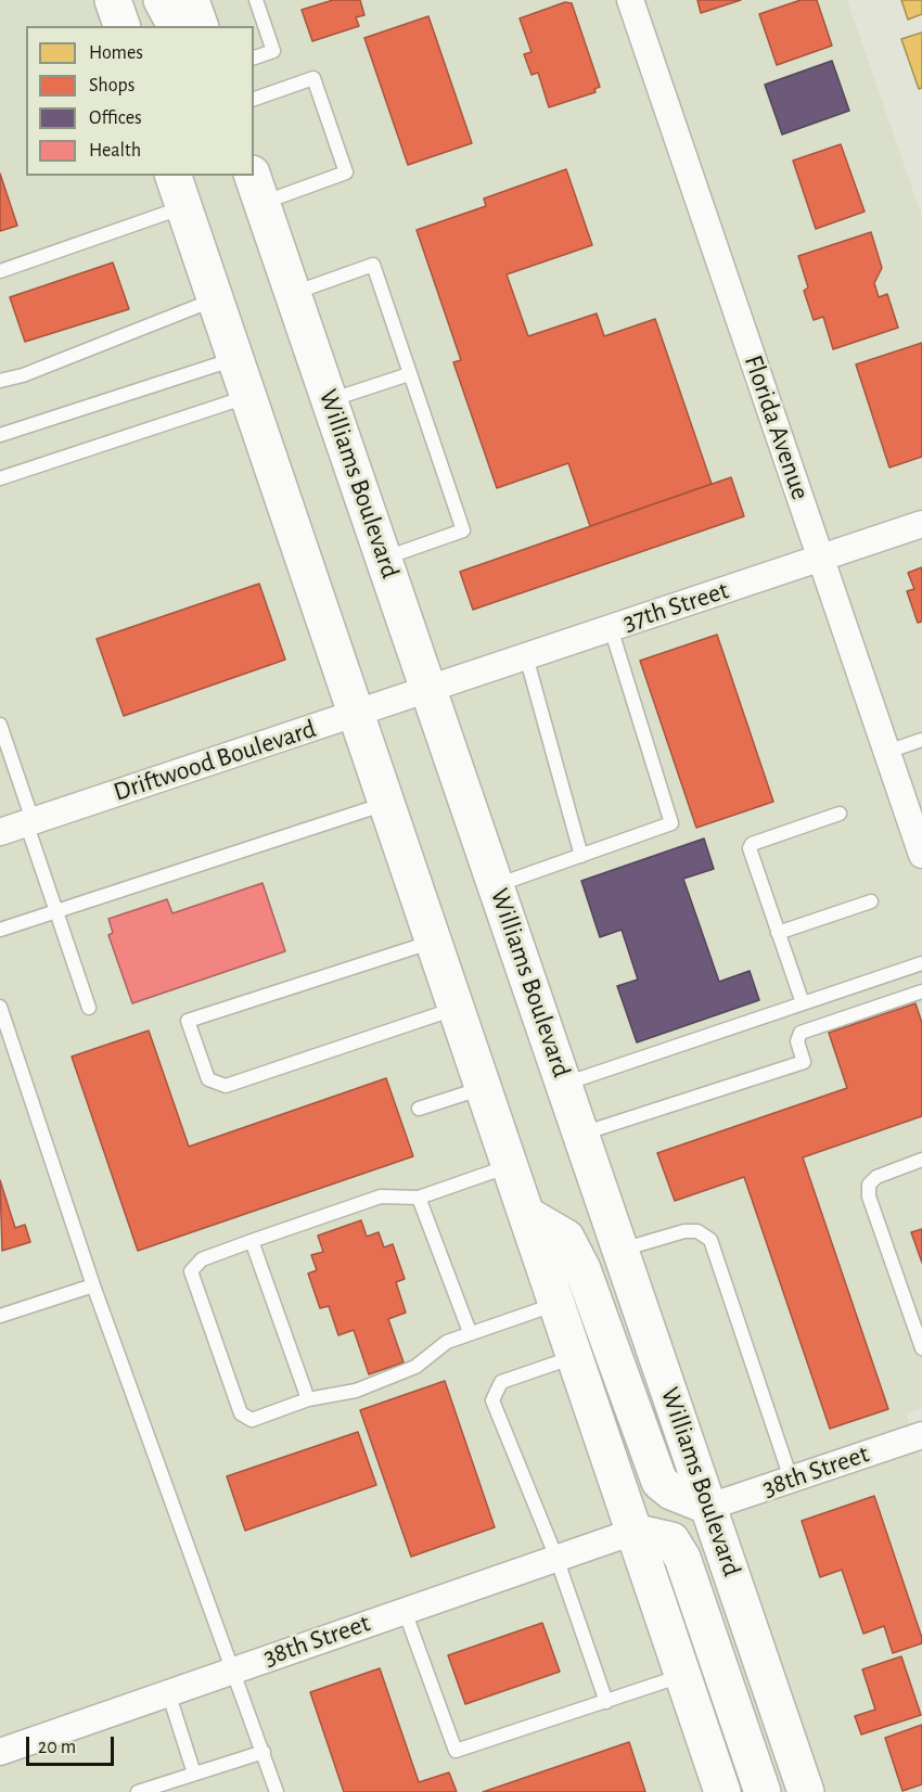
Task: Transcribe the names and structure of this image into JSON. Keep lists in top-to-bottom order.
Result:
{
  "streets": {
    "main road": ["Williams Boulevard"],
    "street": [
      "Florida Avenue",
      "37th Street",
      "Driftwood Boulevard",
      "38th Street"
    ]
  },
  "crossings": [
    ["Florida Avenue", "37th Street"],
    ["Williams Boulevard", "37th Street"],
    ["Williams Boulevard", "Driftwood Boulevard"],
    ["Williams Boulevard", "38th Street"],
    ["37th Street", "Driftwood Boulevard"]
  ],
  "legend": [
    "Homes",
    "Shops",
    "Offices",
    "Health"
  ],
  "scale_bar": "20 m"
}
